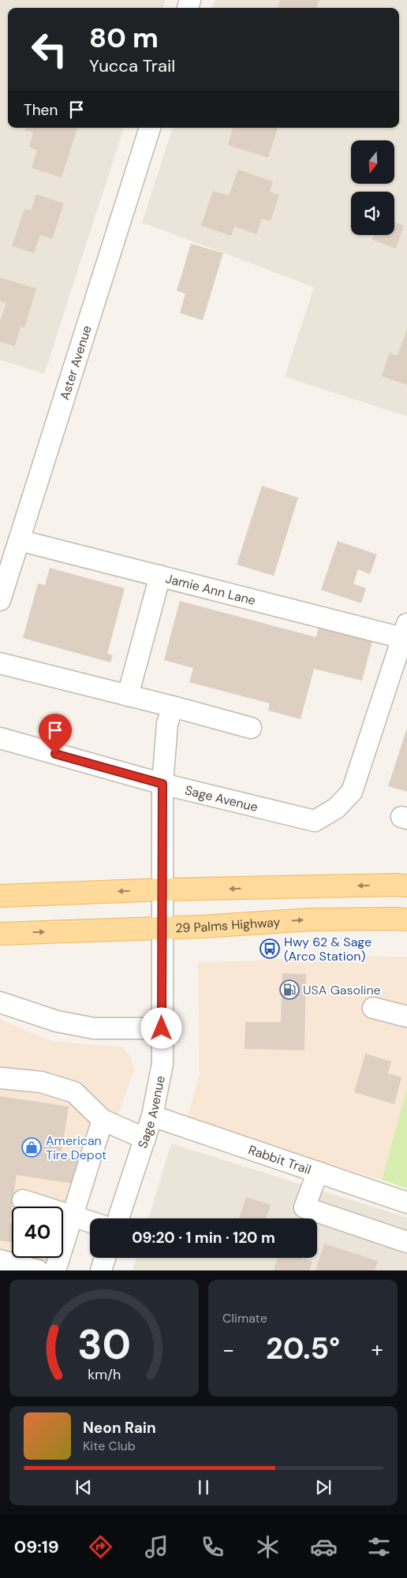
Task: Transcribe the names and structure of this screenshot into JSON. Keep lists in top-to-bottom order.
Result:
{
  "streets": {
    "main road": ["29 Palms Highway"],
    "street": [
      "Aster Avenue",
      "Jamie Ann Lane",
      "Sage Avenue",
      "Rabbit Trail"
    ]
  },
  "crossings": [
    ["Aster Avenue", "Jamie Ann Lane"],
    ["Jamie Ann Lane", "Sage Avenue"],
    ["Sage Avenue", "29 Palms Highway"],
    ["Sage Avenue", "Rabbit Trail"]
  ],
  "places": {
    "bus stop": ["Hwy 62 & Sage (Arco Station)"],
    "fuel station": ["USA Gasoline"],
    "shop": ["American Tire Depot"]
  },
  "north": "bottom",
  "page": {
    "turn": ["80 m", "Yucca Trail"],
    "then": "Then",
    "limit": "40",
    "trip": "09:20 · 1 min · 120 m",
    "tile": "Climate",
    "heat": ["−", "20.5°", "+"],
    "song": ["Neon Rain", "Kite Club"],
    "tabs": "09:19",
    "gauge": ["30", "km/h"]
  }
}
